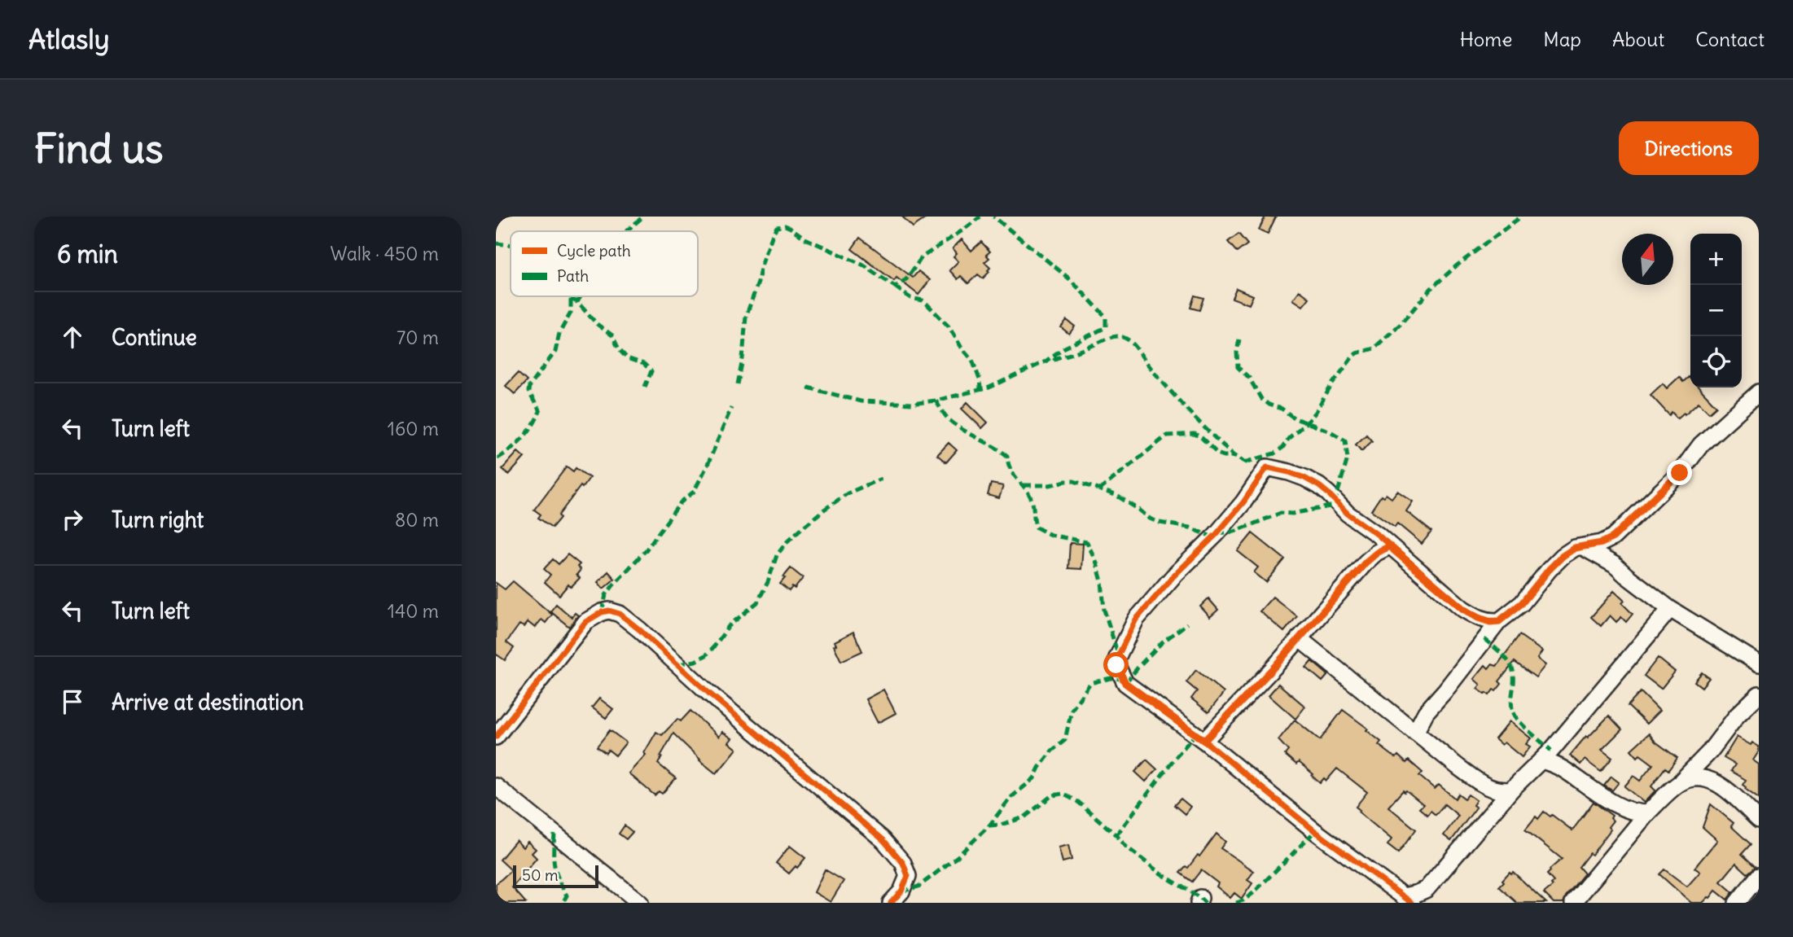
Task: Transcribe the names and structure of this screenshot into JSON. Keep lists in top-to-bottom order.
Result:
{
  "legend": ["Cycle path", "Path"],
  "scale_bar": "50 m",
  "north": "top",
  "page": {
    "header": "Atlasly",
    "nav": [
      "Home",
      "Map",
      "About",
      "Contact"
    ],
    "buttons": "Directions",
    "title": "Find us",
    "heading": ["6 min", "Walk · 450 m"],
    "map_buttons": ["+", "−"],
    "list": [
      ["Continue", "70 m"],
      ["Turn left", "160 m"],
      ["Turn right", "80 m"],
      ["Turn left", "140 m"],
      "Arrive at destination"
    ],
    "scale": "50 m"
  }
}
